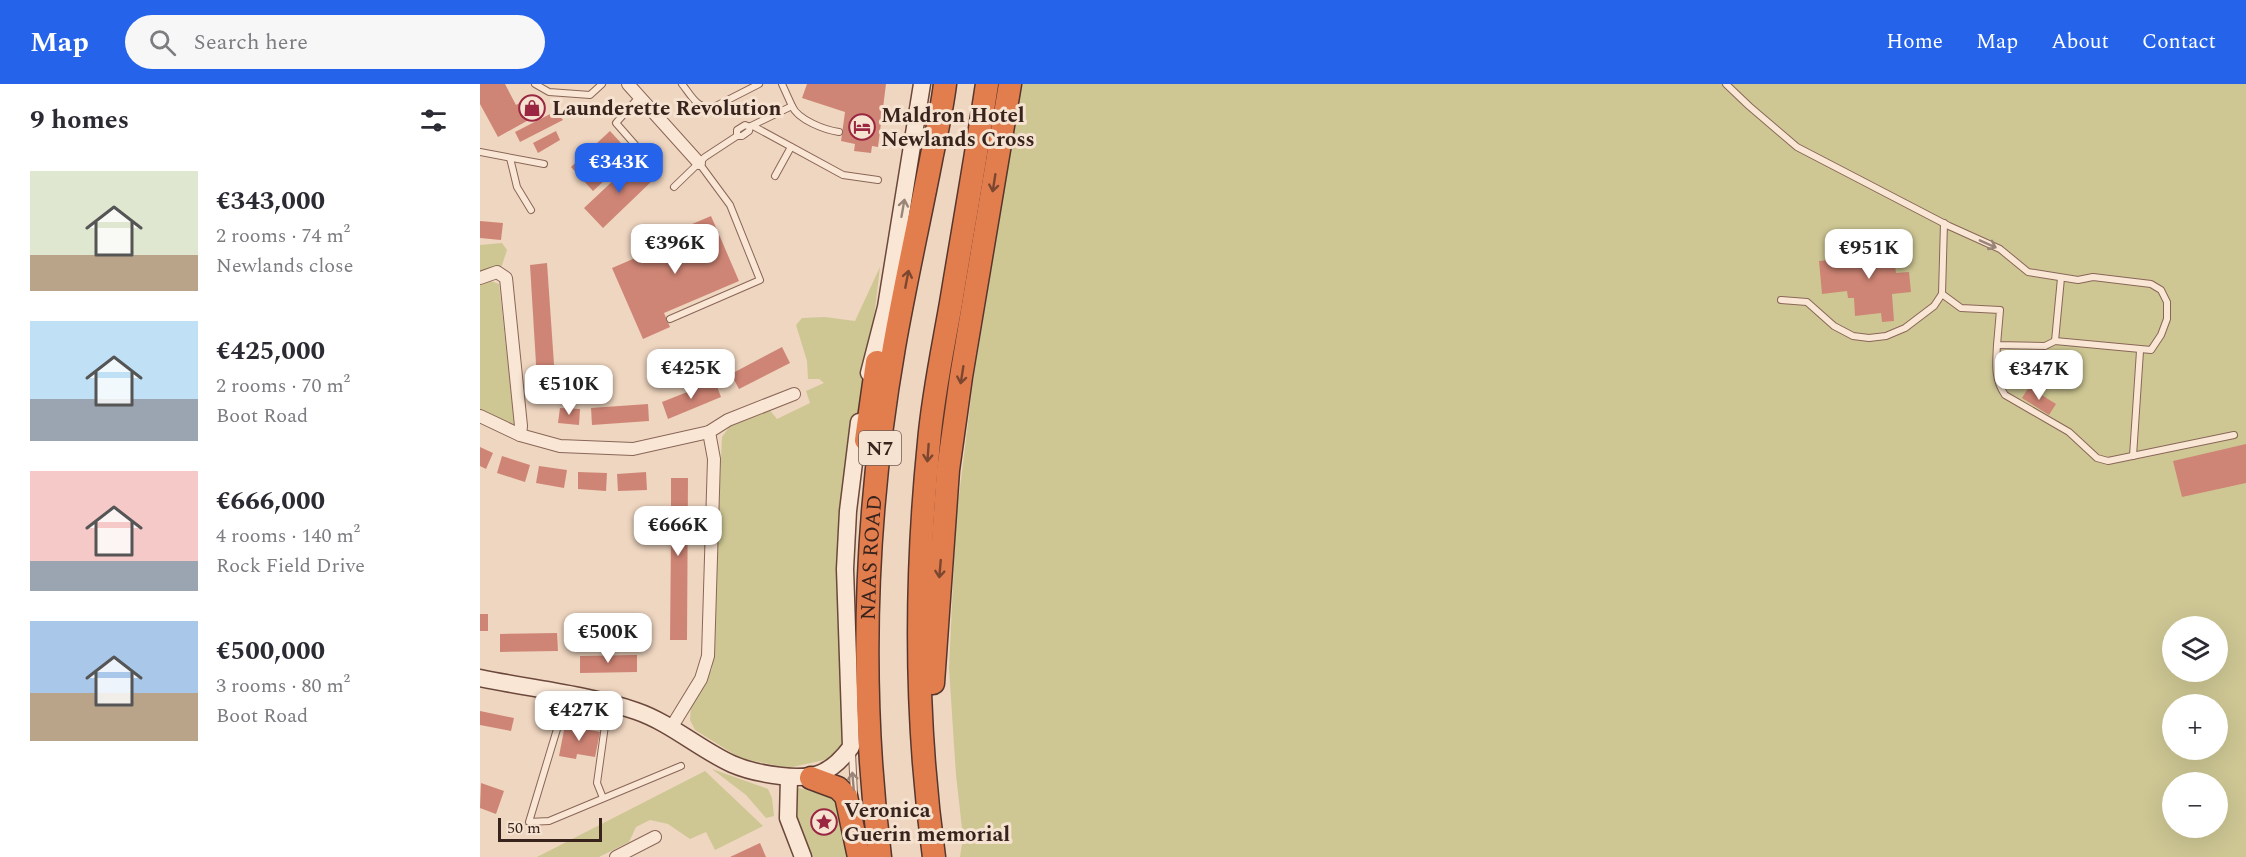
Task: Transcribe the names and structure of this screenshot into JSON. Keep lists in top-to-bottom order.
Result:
{
  "streets": {
    "highway": ["N7", "NAAS ROAD"]
  },
  "places": {
    "shop": ["Launderette Revolution"],
    "hotel": ["Maldron Hotel Newlands Cross"],
    "place": ["Veronica Guerin memorial"]
  },
  "scale_bar": "50 m",
  "page": {
    "header": "Map",
    "search": "Search here",
    "nav": [
      "Home",
      "Map",
      "About",
      "Contact"
    ],
    "heading": "9 homes",
    "price": [
      "€343K",
      "€396K",
      "€951K",
      "€425K",
      "€347K",
      "€510K",
      "€666K",
      "€500K",
      "€427K"
    ],
    "list": [
      {
        "name": "€343,000",
        "note": "2 rooms · 74 m² · Newlands close"
      },
      {
        "name": "€425,000",
        "note": "2 rooms · 70 m² · Boot Road"
      },
      {
        "name": "€666,000",
        "note": "4 rooms · 140 m² · Rock Field Drive"
      },
      {
        "name": "€500,000",
        "note": "3 rooms · 80 m² · Boot Road"
      }
    ],
    "map_buttons": ["+", "−"],
    "scale": "50 m"
  }
}
